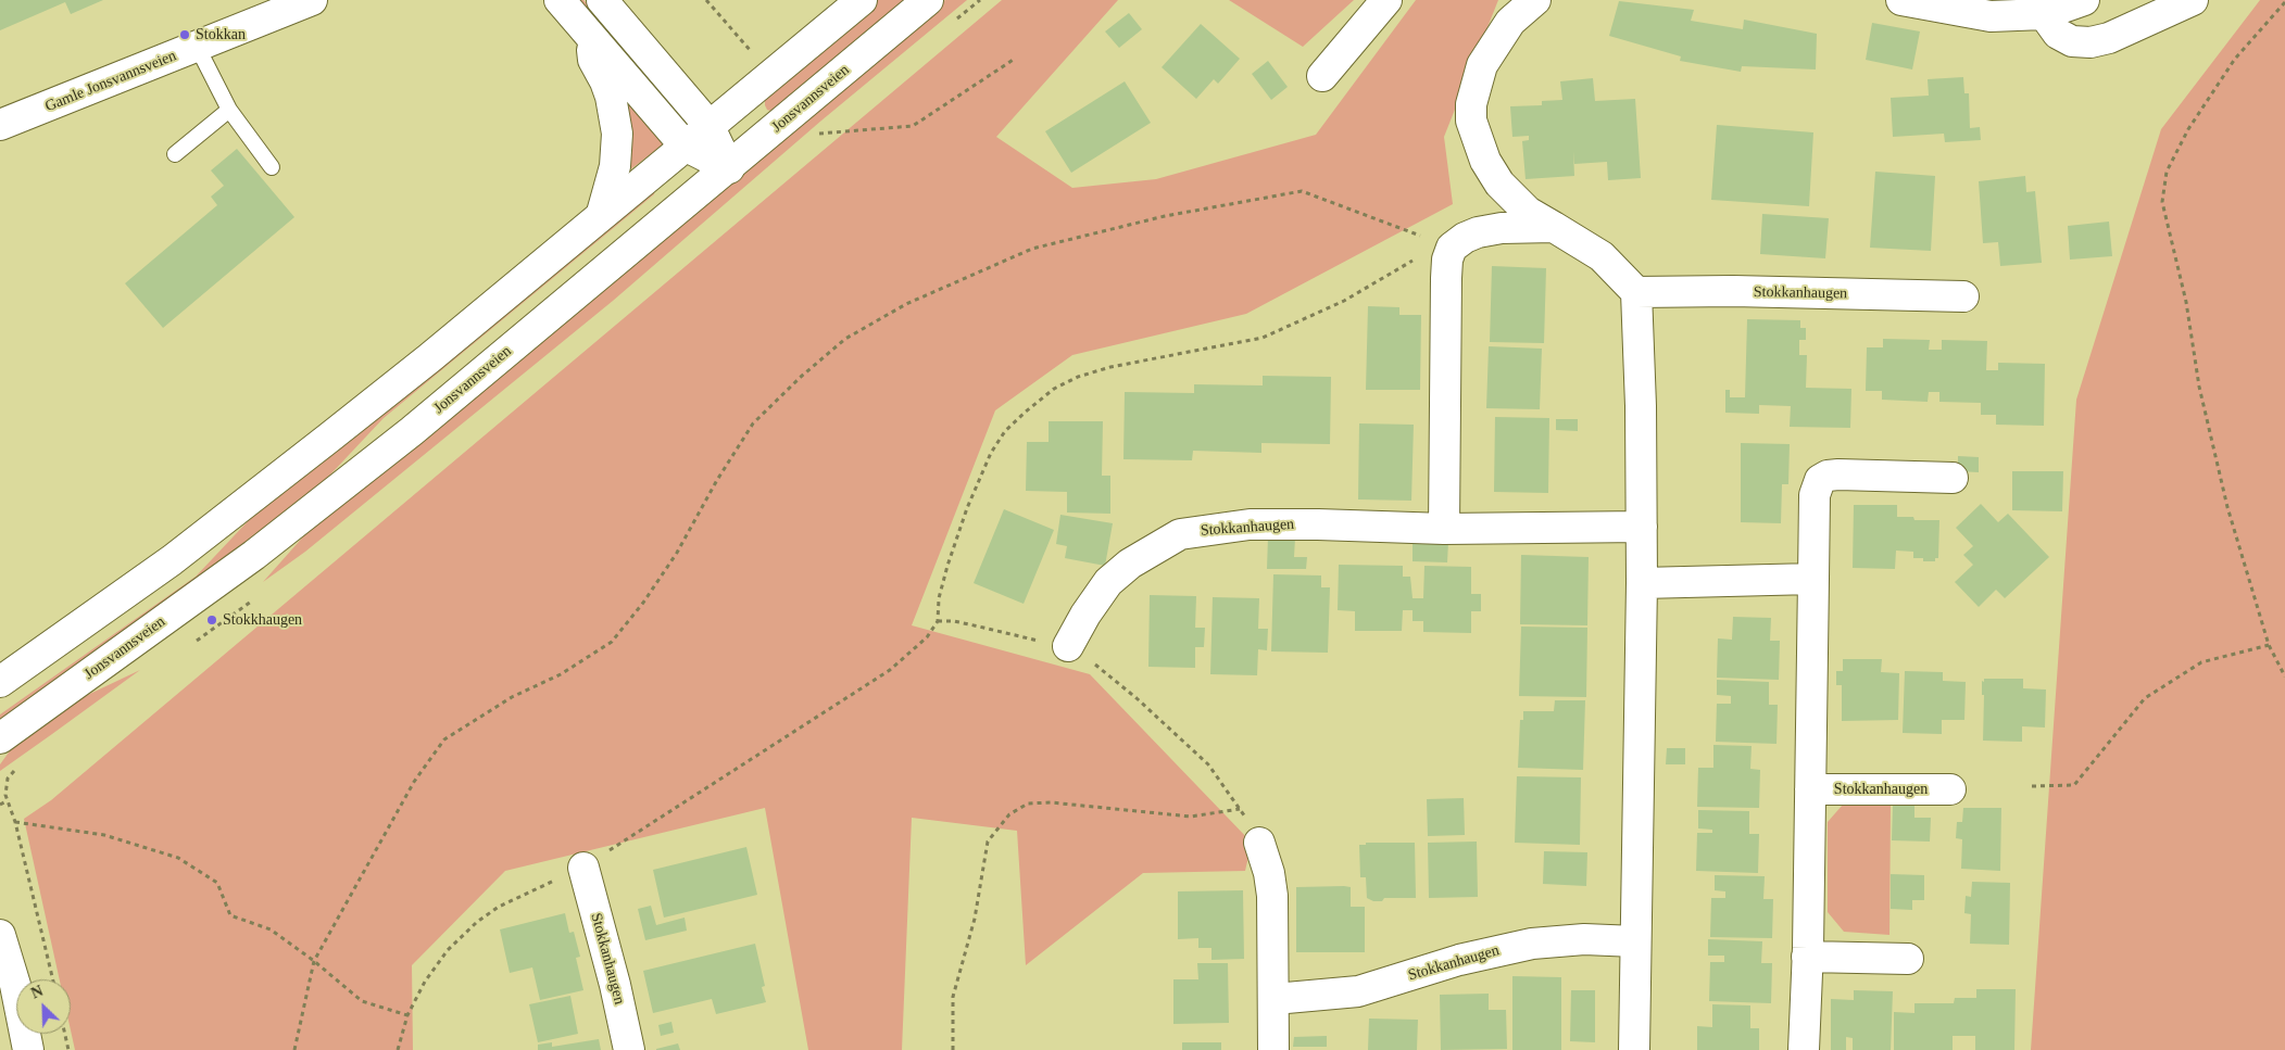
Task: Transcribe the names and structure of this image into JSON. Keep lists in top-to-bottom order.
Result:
{
  "streets": {
    "street": ["Gamle Jonsvannsveien", "Jonsvannsveien", "Stokkanhaugen"]
  },
  "places": ["Stokkan", "Stokkhaugen"],
  "north": "top left"
}
